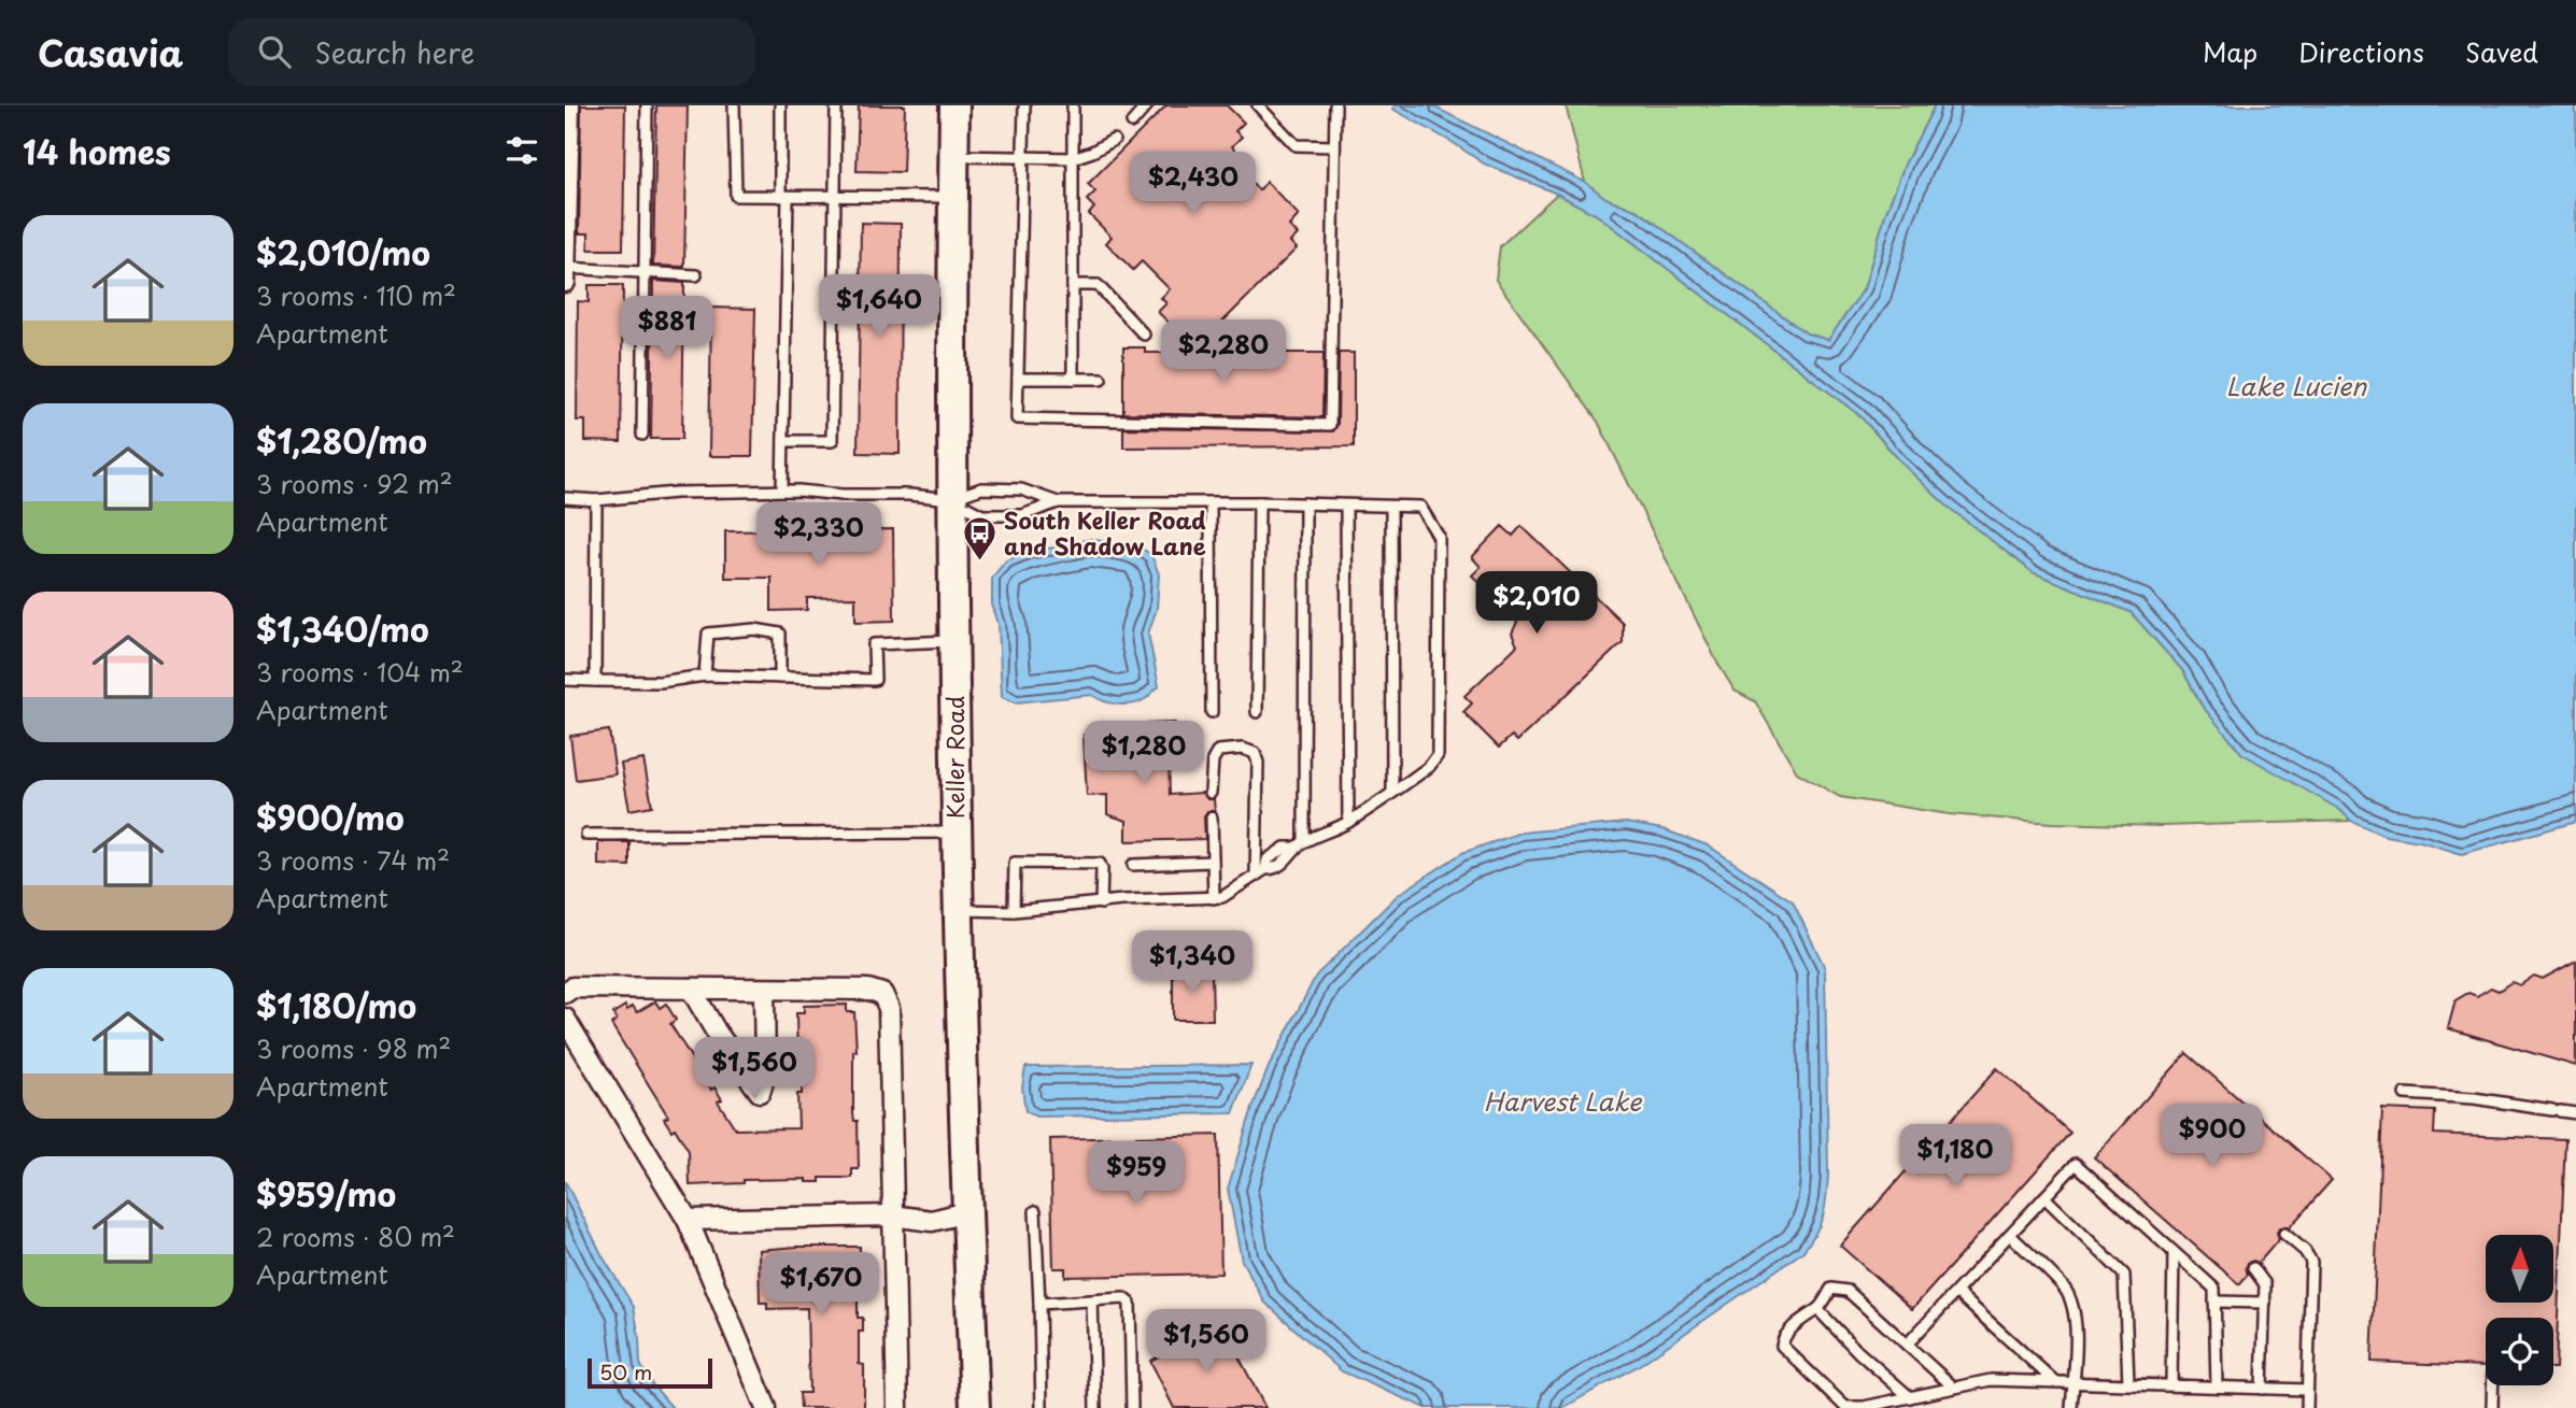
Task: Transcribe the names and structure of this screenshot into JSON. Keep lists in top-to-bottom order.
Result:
{
  "streets": {
    "street": ["Keller Road"]
  },
  "water": ["Lake Lucien", "Harvest Lake"],
  "places": {
    "bus stop": ["South Keller Road and Shadow Lane"]
  },
  "scale_bar": "50 m",
  "north": "top",
  "page": {
    "header": "Casavia",
    "search": "Search here",
    "nav": ["Map", "Directions", "Saved"],
    "heading": "14 homes",
    "price": [
      "$2,430",
      "$1,640",
      "$881",
      "$2,280",
      "$2,330",
      "$2,010",
      "$1,280",
      "$1,340",
      "$1,560",
      "$900",
      "$1,180",
      "$959",
      "$1,670",
      "$1,560"
    ],
    "list": [
      {
        "name": "$2,010/mo",
        "note": "3 rooms · 110 m² · Apartment"
      },
      {
        "name": "$1,280/mo",
        "note": "3 rooms · 92 m² · Apartment"
      },
      {
        "name": "$1,340/mo",
        "note": "3 rooms · 104 m² · Apartment"
      },
      {
        "name": "$900/mo",
        "note": "3 rooms · 74 m² · Apartment"
      },
      {
        "name": "$1,180/mo",
        "note": "3 rooms · 98 m² · Apartment"
      },
      {
        "name": "$959/mo",
        "note": "2 rooms · 80 m² · Apartment"
      }
    ],
    "scale": "50 m"
  }
}
